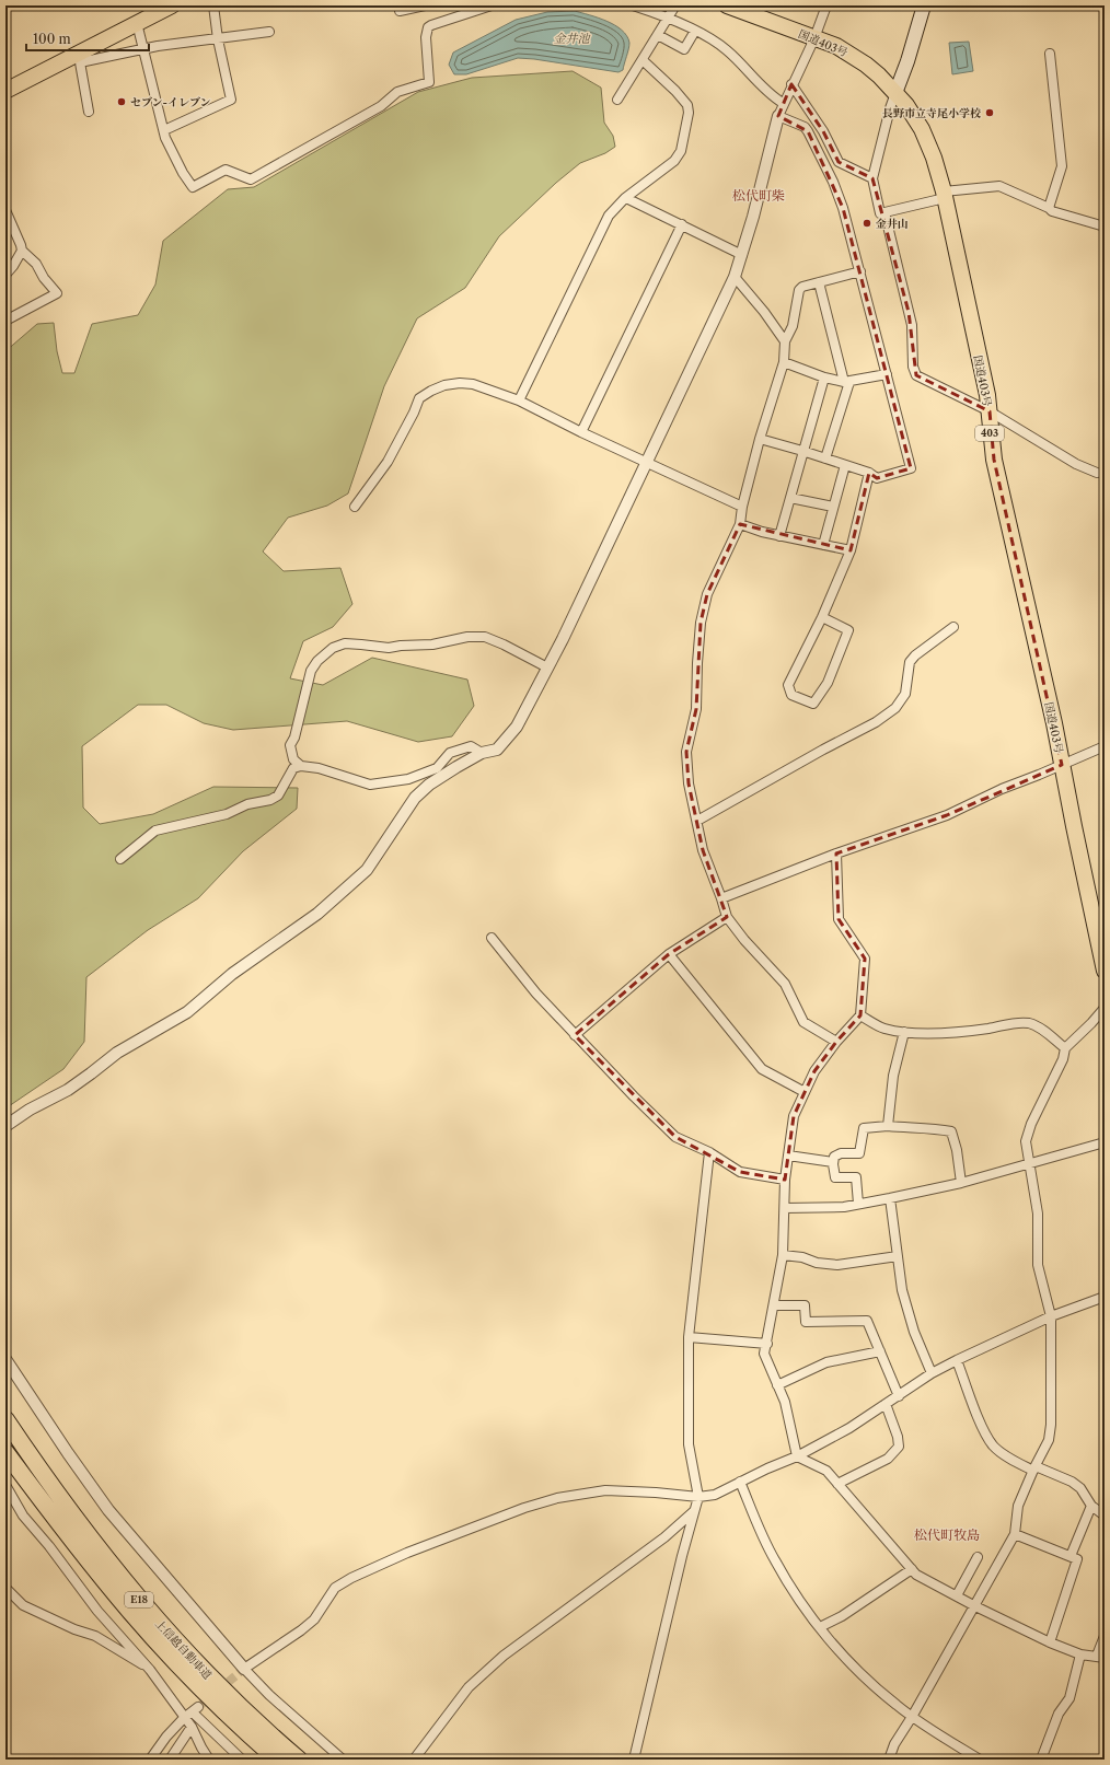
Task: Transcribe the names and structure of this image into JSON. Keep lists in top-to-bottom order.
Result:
{
  "streets": {
    "highway": [
      "国道403号",
      "403",
      "E18",
      "上信越自動車道"
    ]
  },
  "districts": ["松代町柴", "松代町牧島"],
  "water": ["金井池"],
  "places": ["セブン-イレブン", "長野市立寺尾小学校", "金井山"],
  "scale_bar": "100 m"
}
